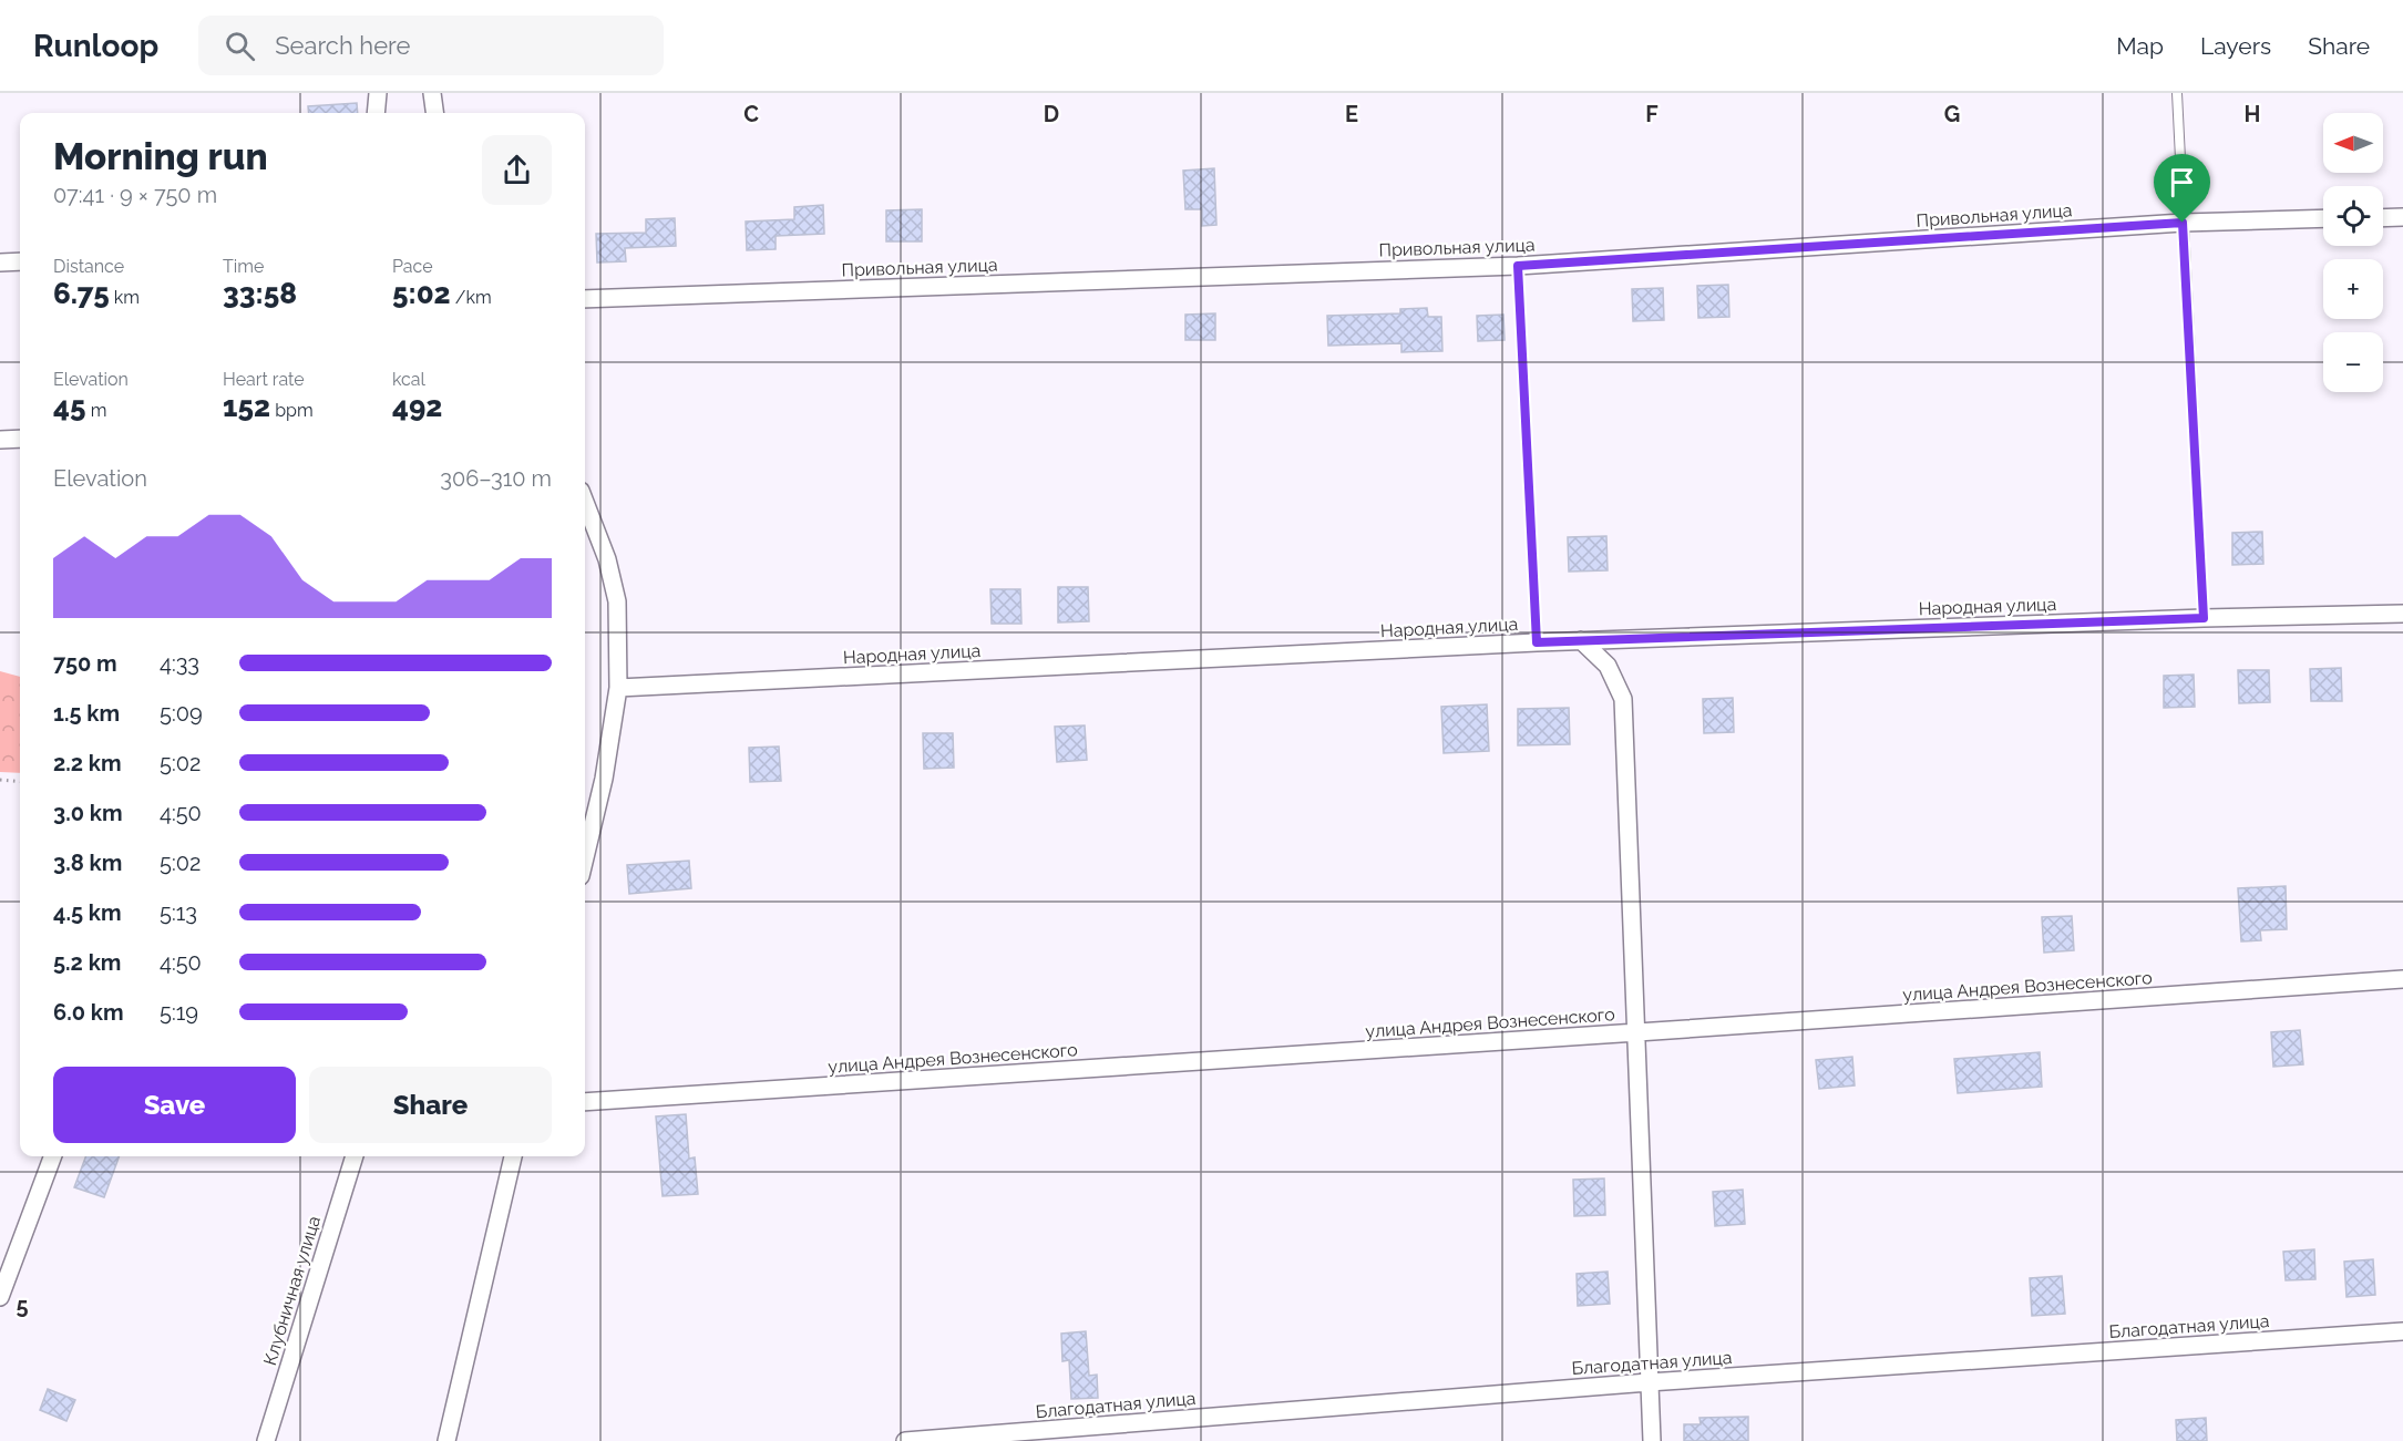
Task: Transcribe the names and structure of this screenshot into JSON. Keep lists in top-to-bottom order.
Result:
{
  "streets": {
    "street": [
      "Привольная улица",
      "Народная улица",
      "улица Андрея Вознесенского",
      "Клубничная улица",
      "Благодатная улица"
    ]
  },
  "north": "left",
  "page": {
    "header": "Runloop",
    "search": "Search here",
    "nav": ["Map", "Layers", "Share"],
    "map_buttons": ["+", "−"],
    "heading": ["Morning run", "07:41 · 9 × 750 m"],
    "stats": [
      ["Distance", "6.75 km"],
      ["Time", "33:58"],
      ["Pace", "5:02 /km"],
      ["Elevation", "45 m"],
      ["Heart rate", "152 bpm"],
      ["kcal", "492"]
    ],
    "chart": ["Elevation", "306–310 m"],
    "list": [
      {
        "name": "750 m",
        "note": "4:33"
      },
      {
        "name": "1.5 km",
        "note": "5:09"
      },
      {
        "name": "2.2 km",
        "note": "5:02"
      },
      {
        "name": "3.0 km",
        "note": "4:50"
      },
      {
        "name": "3.8 km",
        "note": "5:02"
      },
      {
        "name": "4.5 km",
        "note": "5:13"
      },
      {
        "name": "5.2 km",
        "note": "4:50"
      },
      {
        "name": "6.0 km",
        "note": "5:19"
      }
    ],
    "buttons": ["Save", "Share"]
  },
  "grid": {
    "columns": [
      "C",
      "D",
      "E",
      "F",
      "G",
      "H"
    ],
    "rows": ["5"]
  }
}
